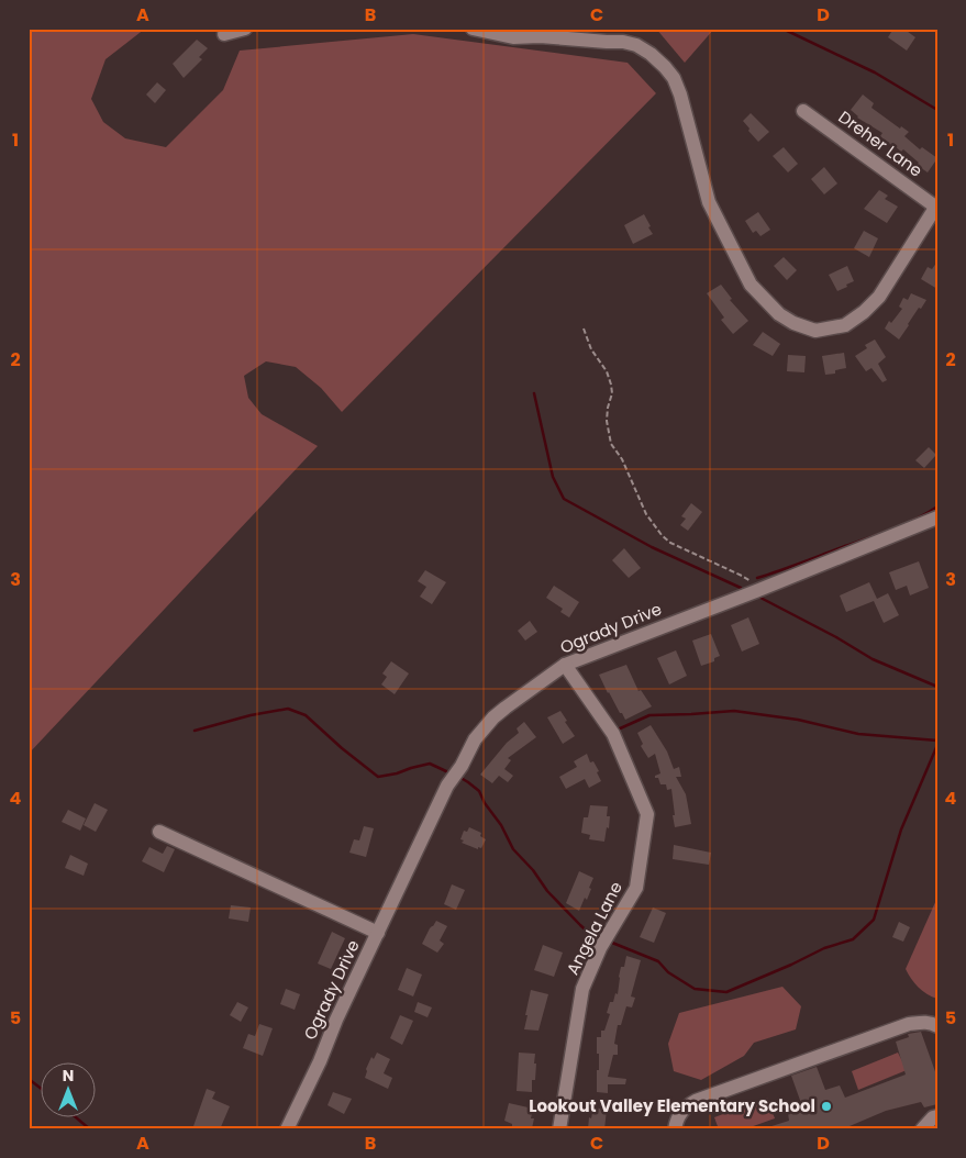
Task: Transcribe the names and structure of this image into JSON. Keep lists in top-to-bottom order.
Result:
{
  "streets": {
    "street": ["Dreher Lane", "Ogrady Drive", "Angela Lane"]
  },
  "crossings": [
    ["Ogrady Drive", "Angela Lane"]
  ],
  "places": ["Lookout Valley Elementary School"],
  "north": "top",
  "grid": {
    "columns": [
      "A",
      "B",
      "C",
      "D"
    ],
    "rows": [
      "1",
      "2",
      "3",
      "4",
      "5"
    ]
  }
}
